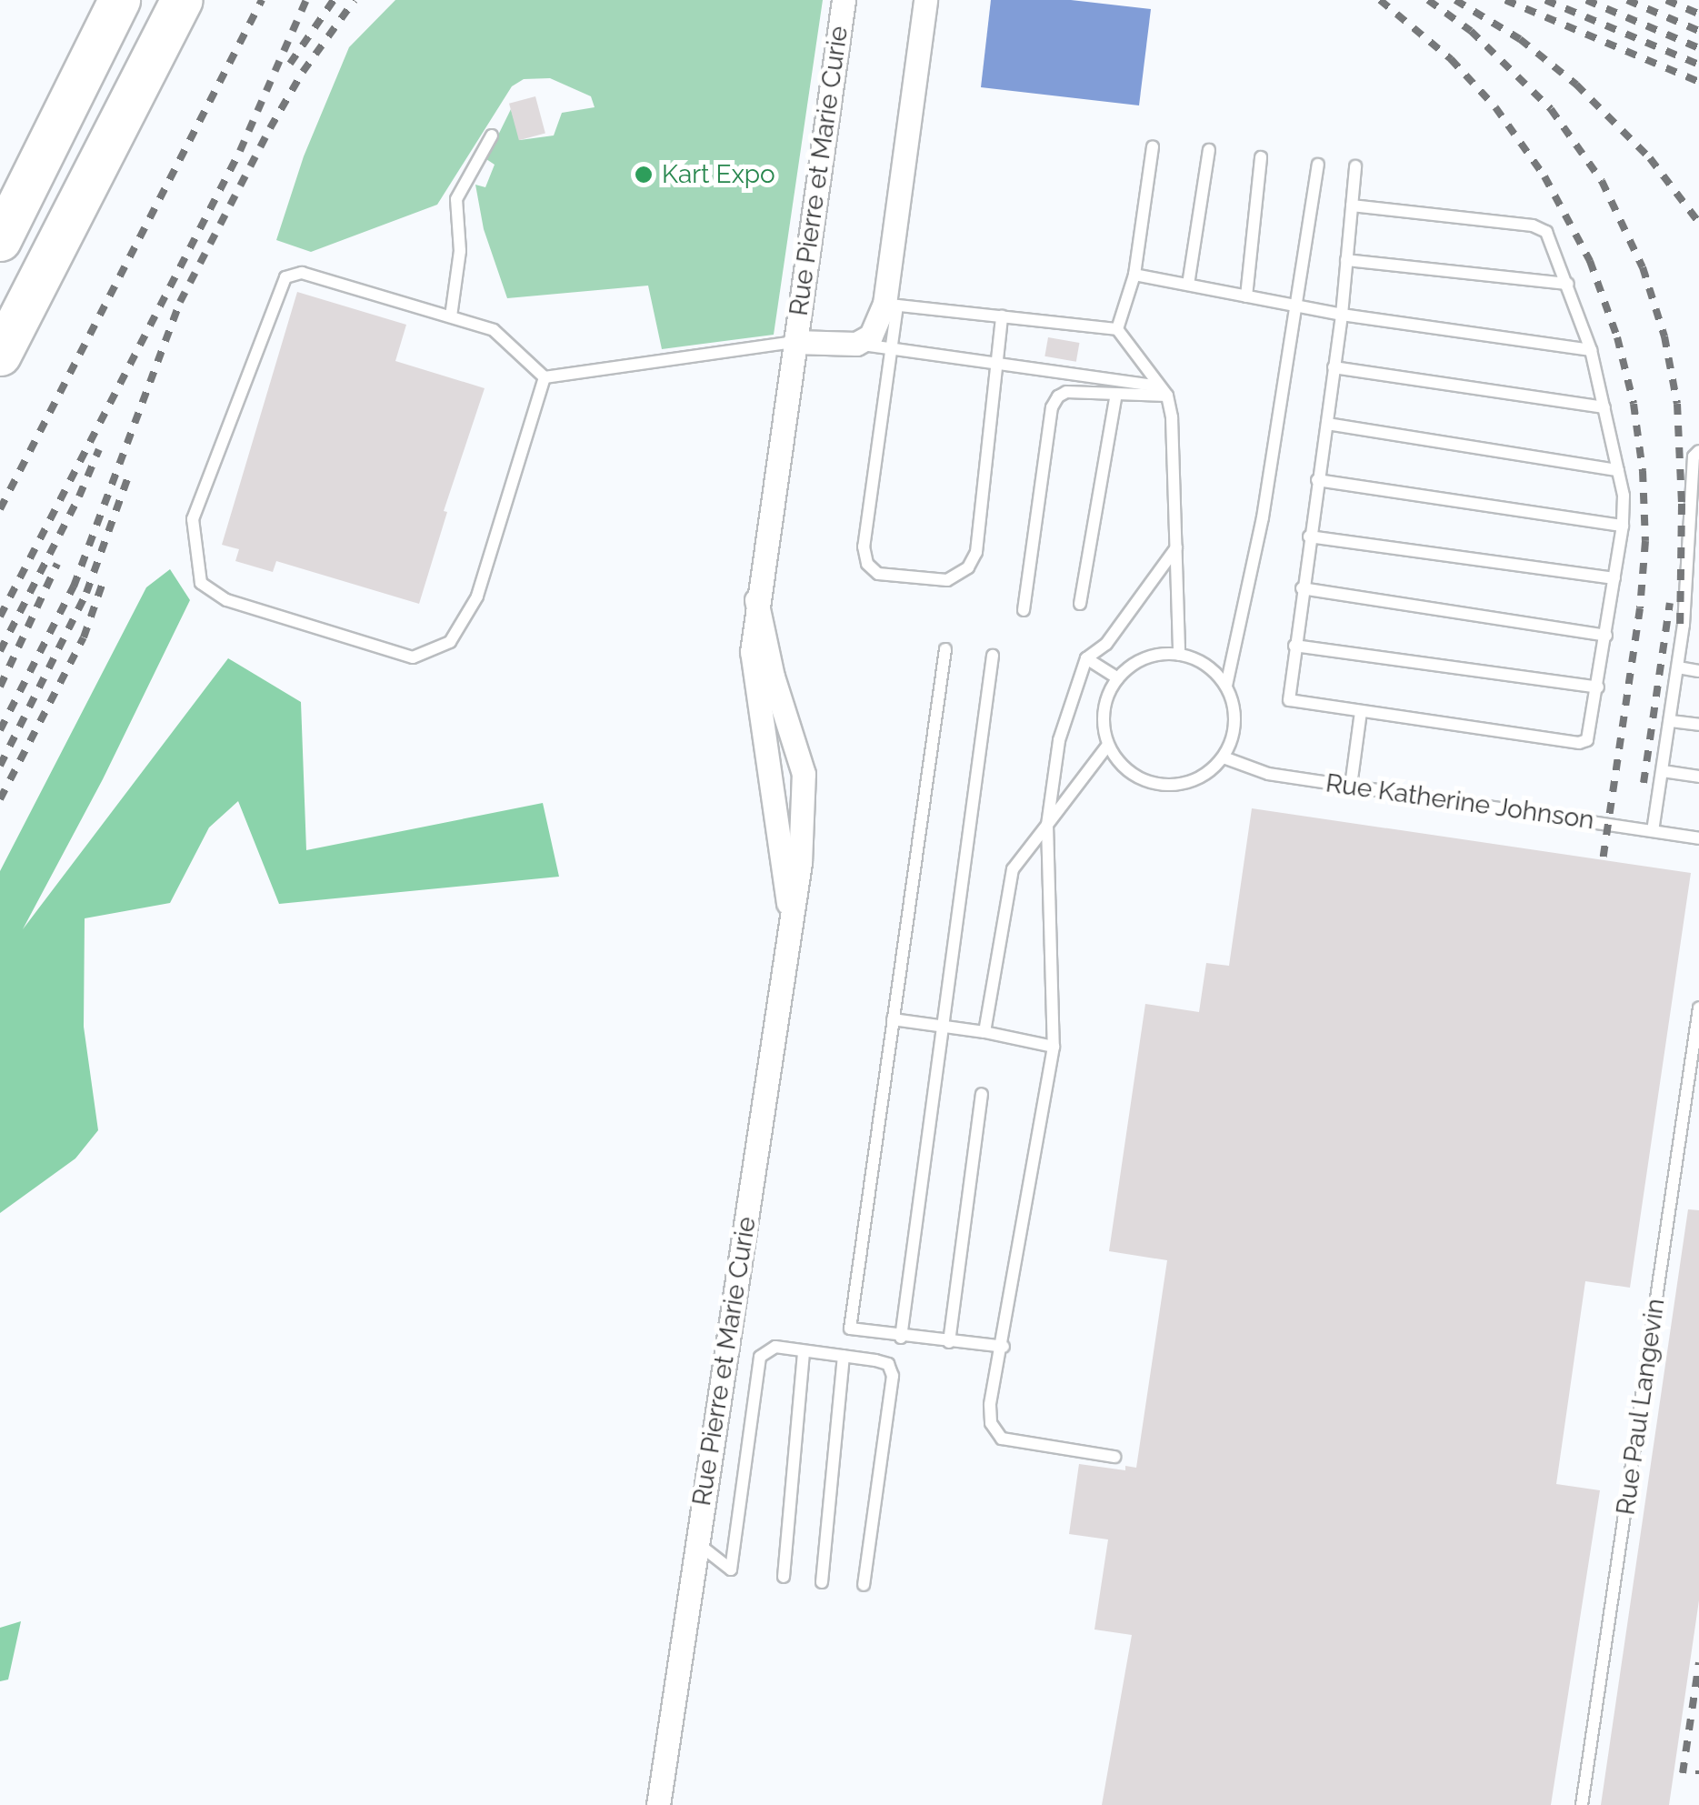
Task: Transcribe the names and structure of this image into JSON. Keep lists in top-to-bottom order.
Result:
{
  "streets": {
    "street": ["Rue Pierre et Marie Curie"],
    "lane": ["Rue Katherine Johnson", "Rue Paul Langevin"]
  },
  "places": ["Kart Expo"]
}
